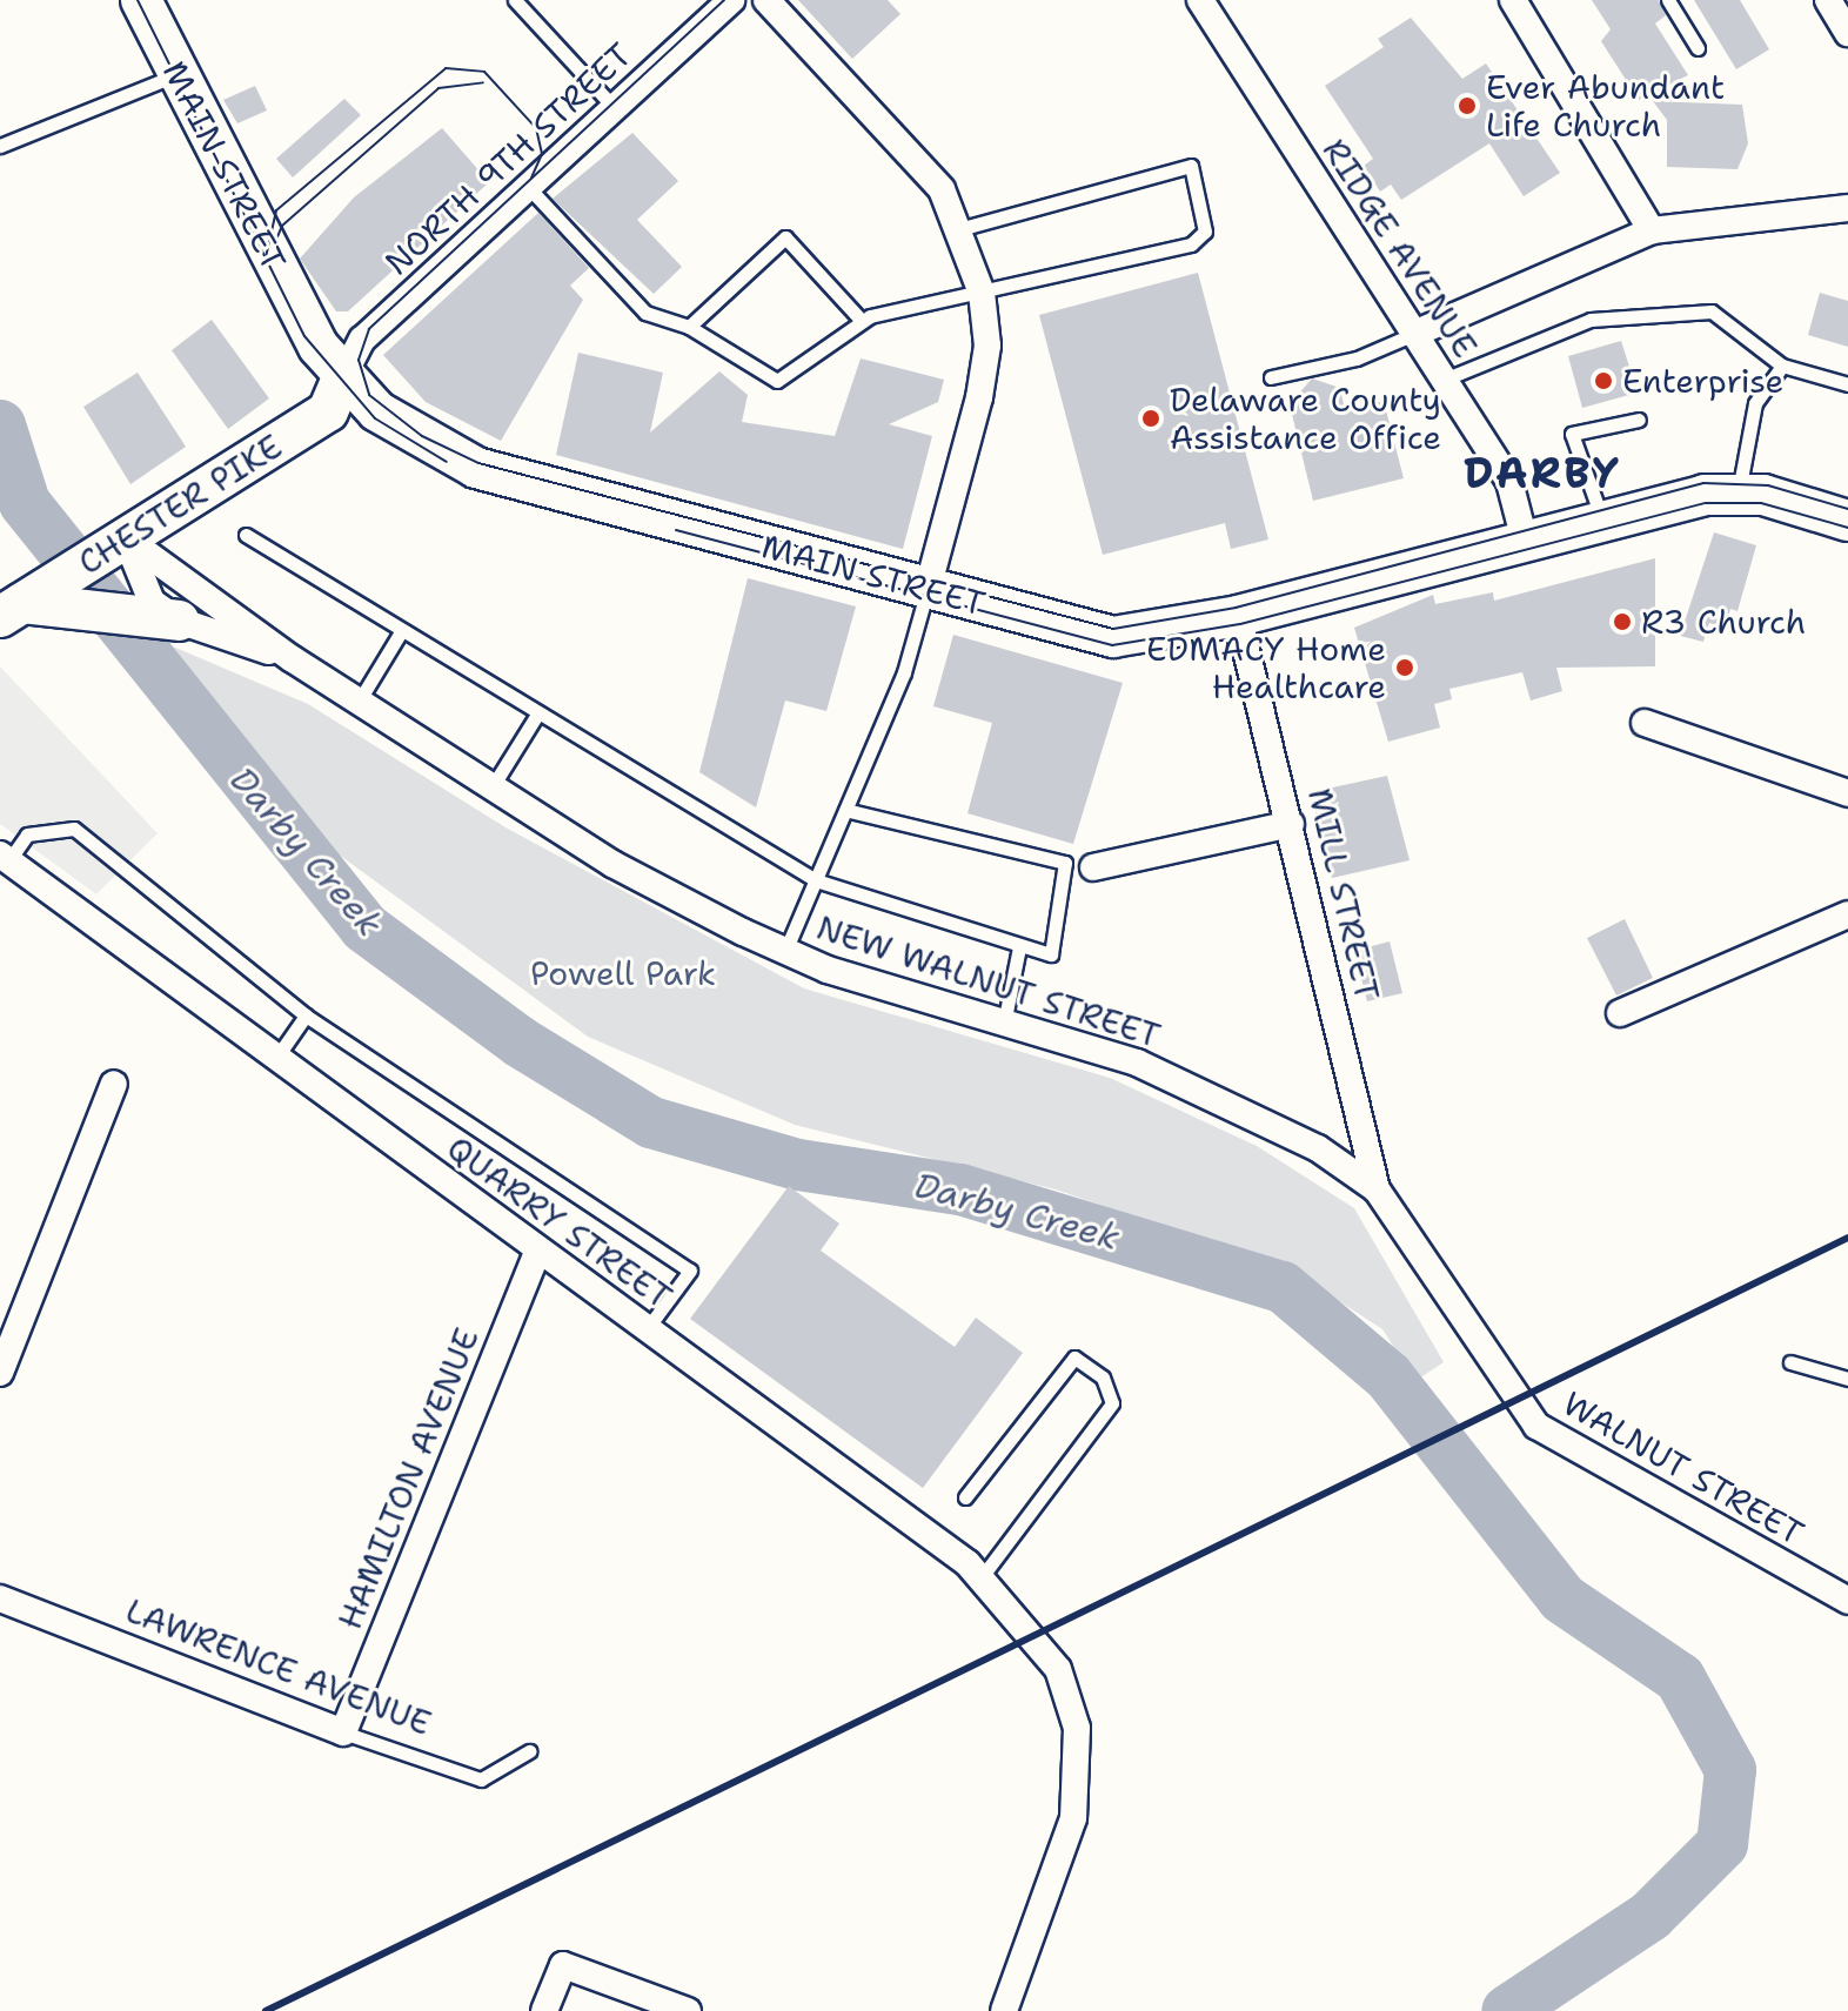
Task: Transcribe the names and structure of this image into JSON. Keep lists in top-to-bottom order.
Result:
{
  "streets": {
    "main road": ["MAIN STREET", "CHESTER PIKE"],
    "street": [
      "NORTH 9TH STREET",
      "RIDGE AVENUE",
      "MILL STREET",
      "NEW WALNUT STREET",
      "QUARRY STREET",
      "WALNUT STREET",
      "HAMILTON AVENUE",
      "LAWRENCE AVENUE"
    ]
  },
  "crossings": [
    ["NORTH 9TH STREET", "MAIN STREET"],
    ["NORTH 9TH STREET", "CHESTER PIKE"],
    ["MAIN STREET", "RIDGE AVENUE"],
    ["MAIN STREET", "CHESTER PIKE"],
    ["MAIN STREET", "MILL STREET"],
    ["CHESTER PIKE", "NEW WALNUT STREET"],
    ["MILL STREET", "NEW WALNUT STREET"],
    ["MILL STREET", "WALNUT STREET"],
    ["NEW WALNUT STREET", "WALNUT STREET"],
    ["QUARRY STREET", "HAMILTON AVENUE"],
    ["HAMILTON AVENUE", "LAWRENCE AVENUE"]
  ],
  "districts": ["DARBY"],
  "water": ["Darby Creek"],
  "parks": ["Powell Park"],
  "places": [
    "Ever Abundant Life Church",
    "Enterprise",
    "Delaware County Assistance Office",
    "R3 Church",
    "EDMACY Home Healthcare"
  ]
}
